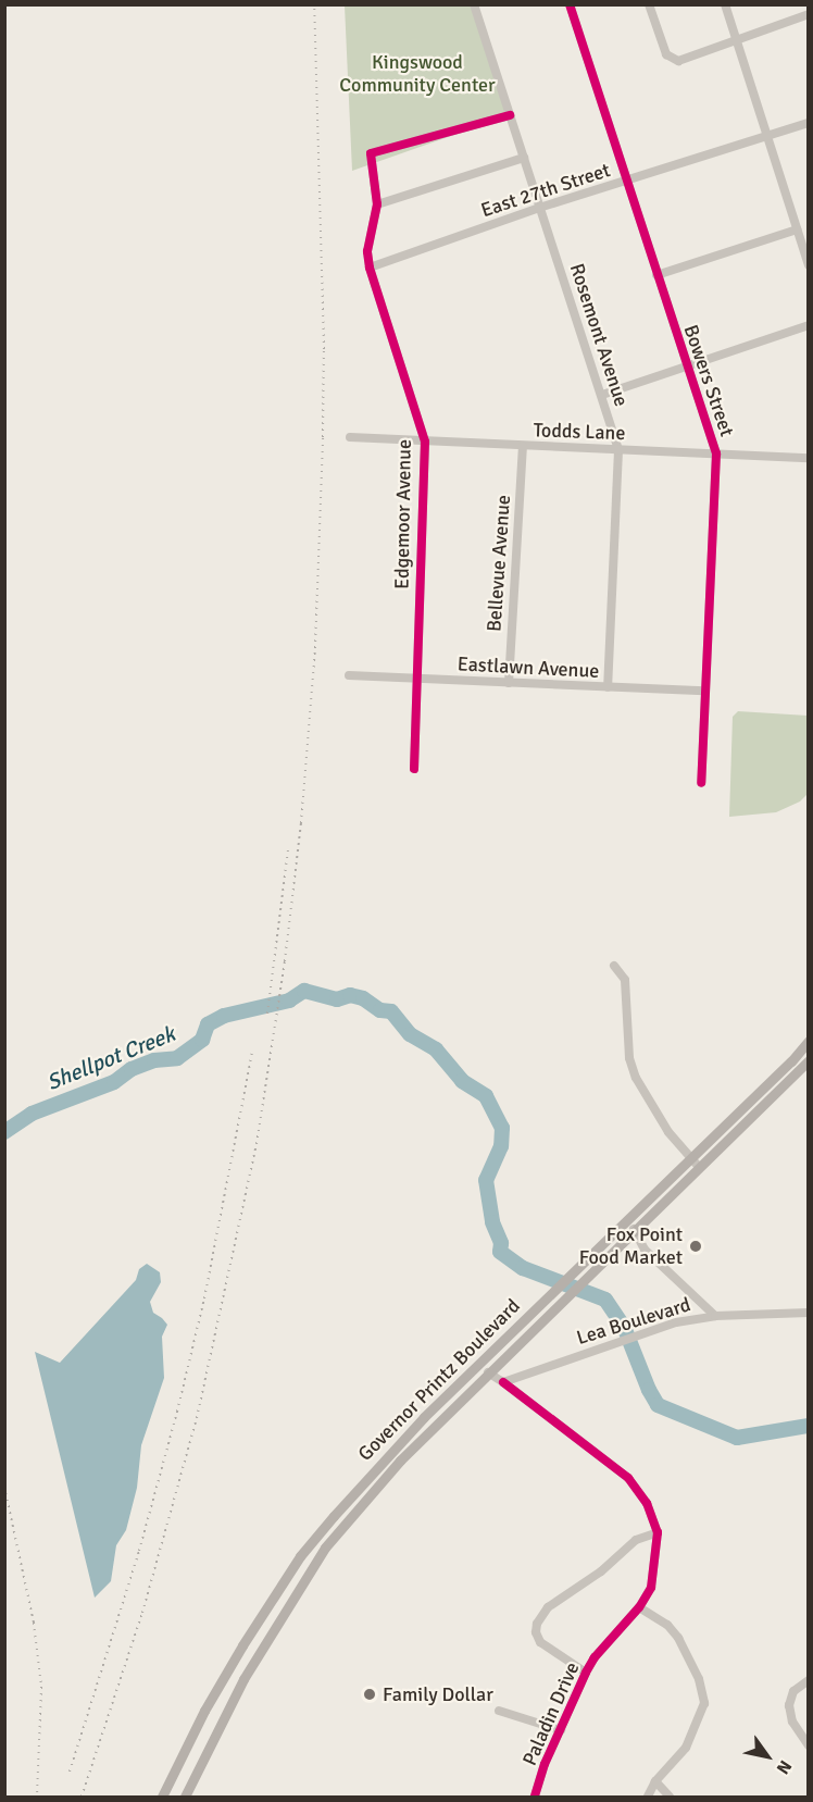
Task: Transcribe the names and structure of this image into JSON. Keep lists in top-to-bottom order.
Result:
{
  "streets": {
    "main road": ["Governor Printz Boulevard"],
    "street": [
      "East 27th Street",
      "Rosemont Avenue",
      "Bowers Street",
      "Todds Lane",
      "Edgemoor Avenue",
      "Bellevue Avenue",
      "Eastlawn Avenue",
      "Lea Boulevard",
      "Paladin Drive"
    ]
  },
  "crossings": [
    ["East 27th Street", "Rosemont Avenue"],
    ["East 27th Street", "Bowers Street"],
    ["East 27th Street", "Edgemoor Avenue"],
    ["Rosemont Avenue", "Todds Lane"],
    ["Rosemont Avenue", "Edgemoor Avenue"],
    ["Rosemont Avenue", "Eastlawn Avenue"],
    ["Bowers Street", "Todds Lane"],
    ["Bowers Street", "Eastlawn Avenue"],
    ["Todds Lane", "Edgemoor Avenue"],
    ["Todds Lane", "Bellevue Avenue"],
    ["Edgemoor Avenue", "Eastlawn Avenue"],
    ["Bellevue Avenue", "Eastlawn Avenue"],
    ["Lea Boulevard", "Governor Printz Boulevard"],
    ["Lea Boulevard", "Paladin Drive"]
  ],
  "water": ["Shellpot Creek"],
  "parks": ["Kingswood Community Center"],
  "places": ["Fox Point Food Market", "Family Dollar"],
  "north": "bottom right"
}
